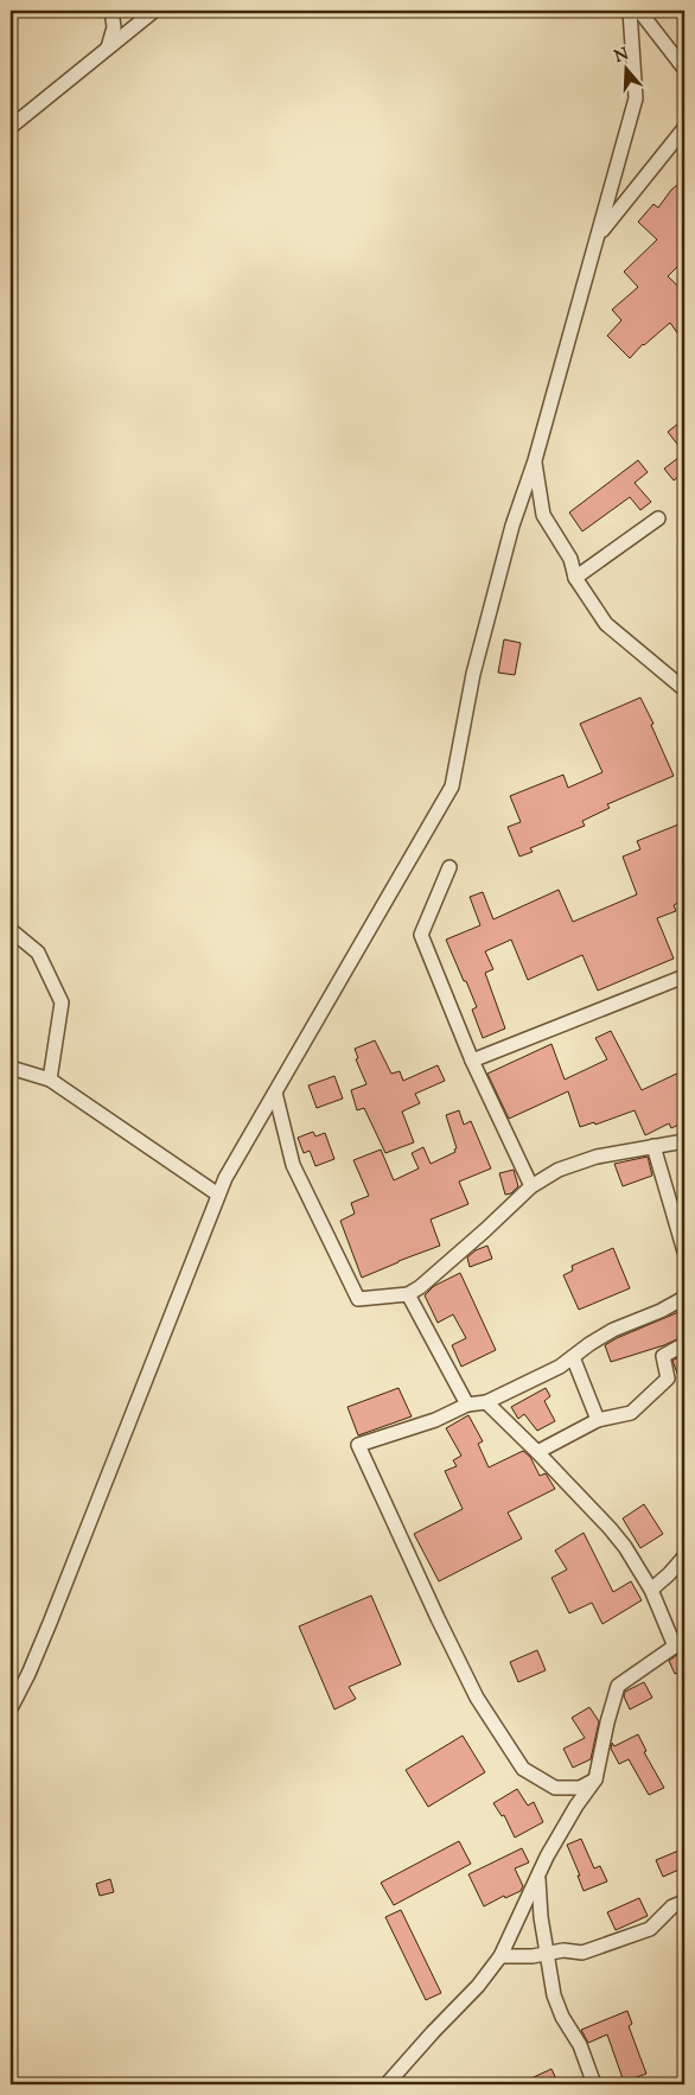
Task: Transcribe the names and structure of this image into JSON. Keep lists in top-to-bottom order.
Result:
{
  "north": "top"
}
